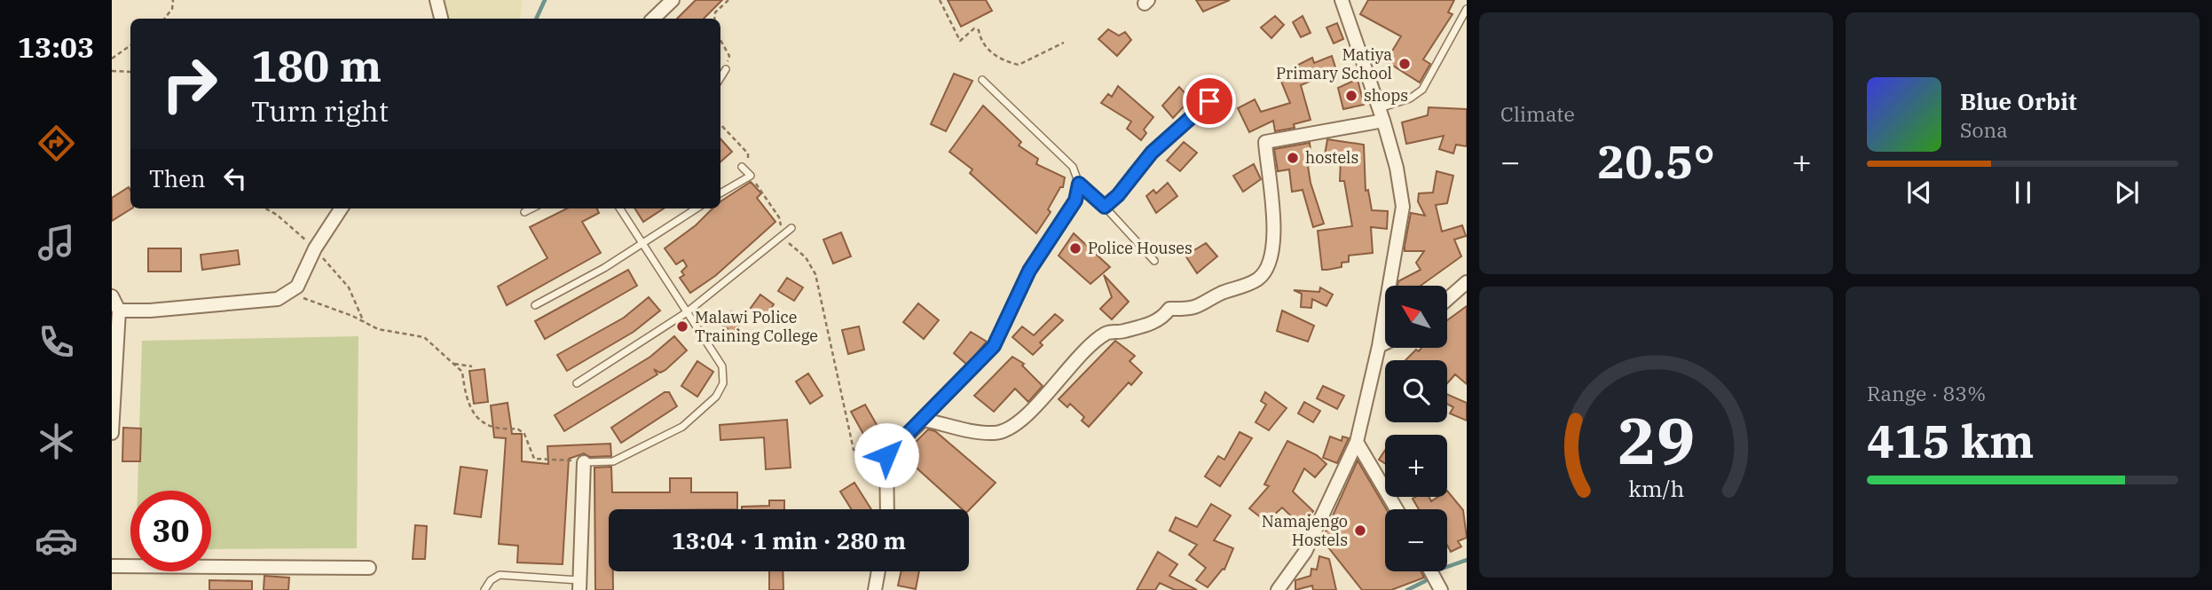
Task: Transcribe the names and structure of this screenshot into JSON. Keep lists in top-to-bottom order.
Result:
{
  "places": [
    "Matiya Primary School",
    "shops",
    "hostels",
    "Police Houses",
    "Malawi Police Training College",
    "Namajengo Hostels"
  ],
  "north": "top left",
  "page": {
    "tabs": "13:03",
    "tile": [
      "Climate",
      ["Range · 83%", "415 km"]
    ],
    "turn": ["180 m", "Turn right"],
    "song": ["Blue Orbit", "Sona"],
    "heat": ["−", "20.5°", "+"],
    "then": "Then",
    "map_buttons": ["+", "−"],
    "limit": "30",
    "trip": "13:04 · 1 min · 280 m",
    "gauge": ["29", "km/h"]
  }
}
